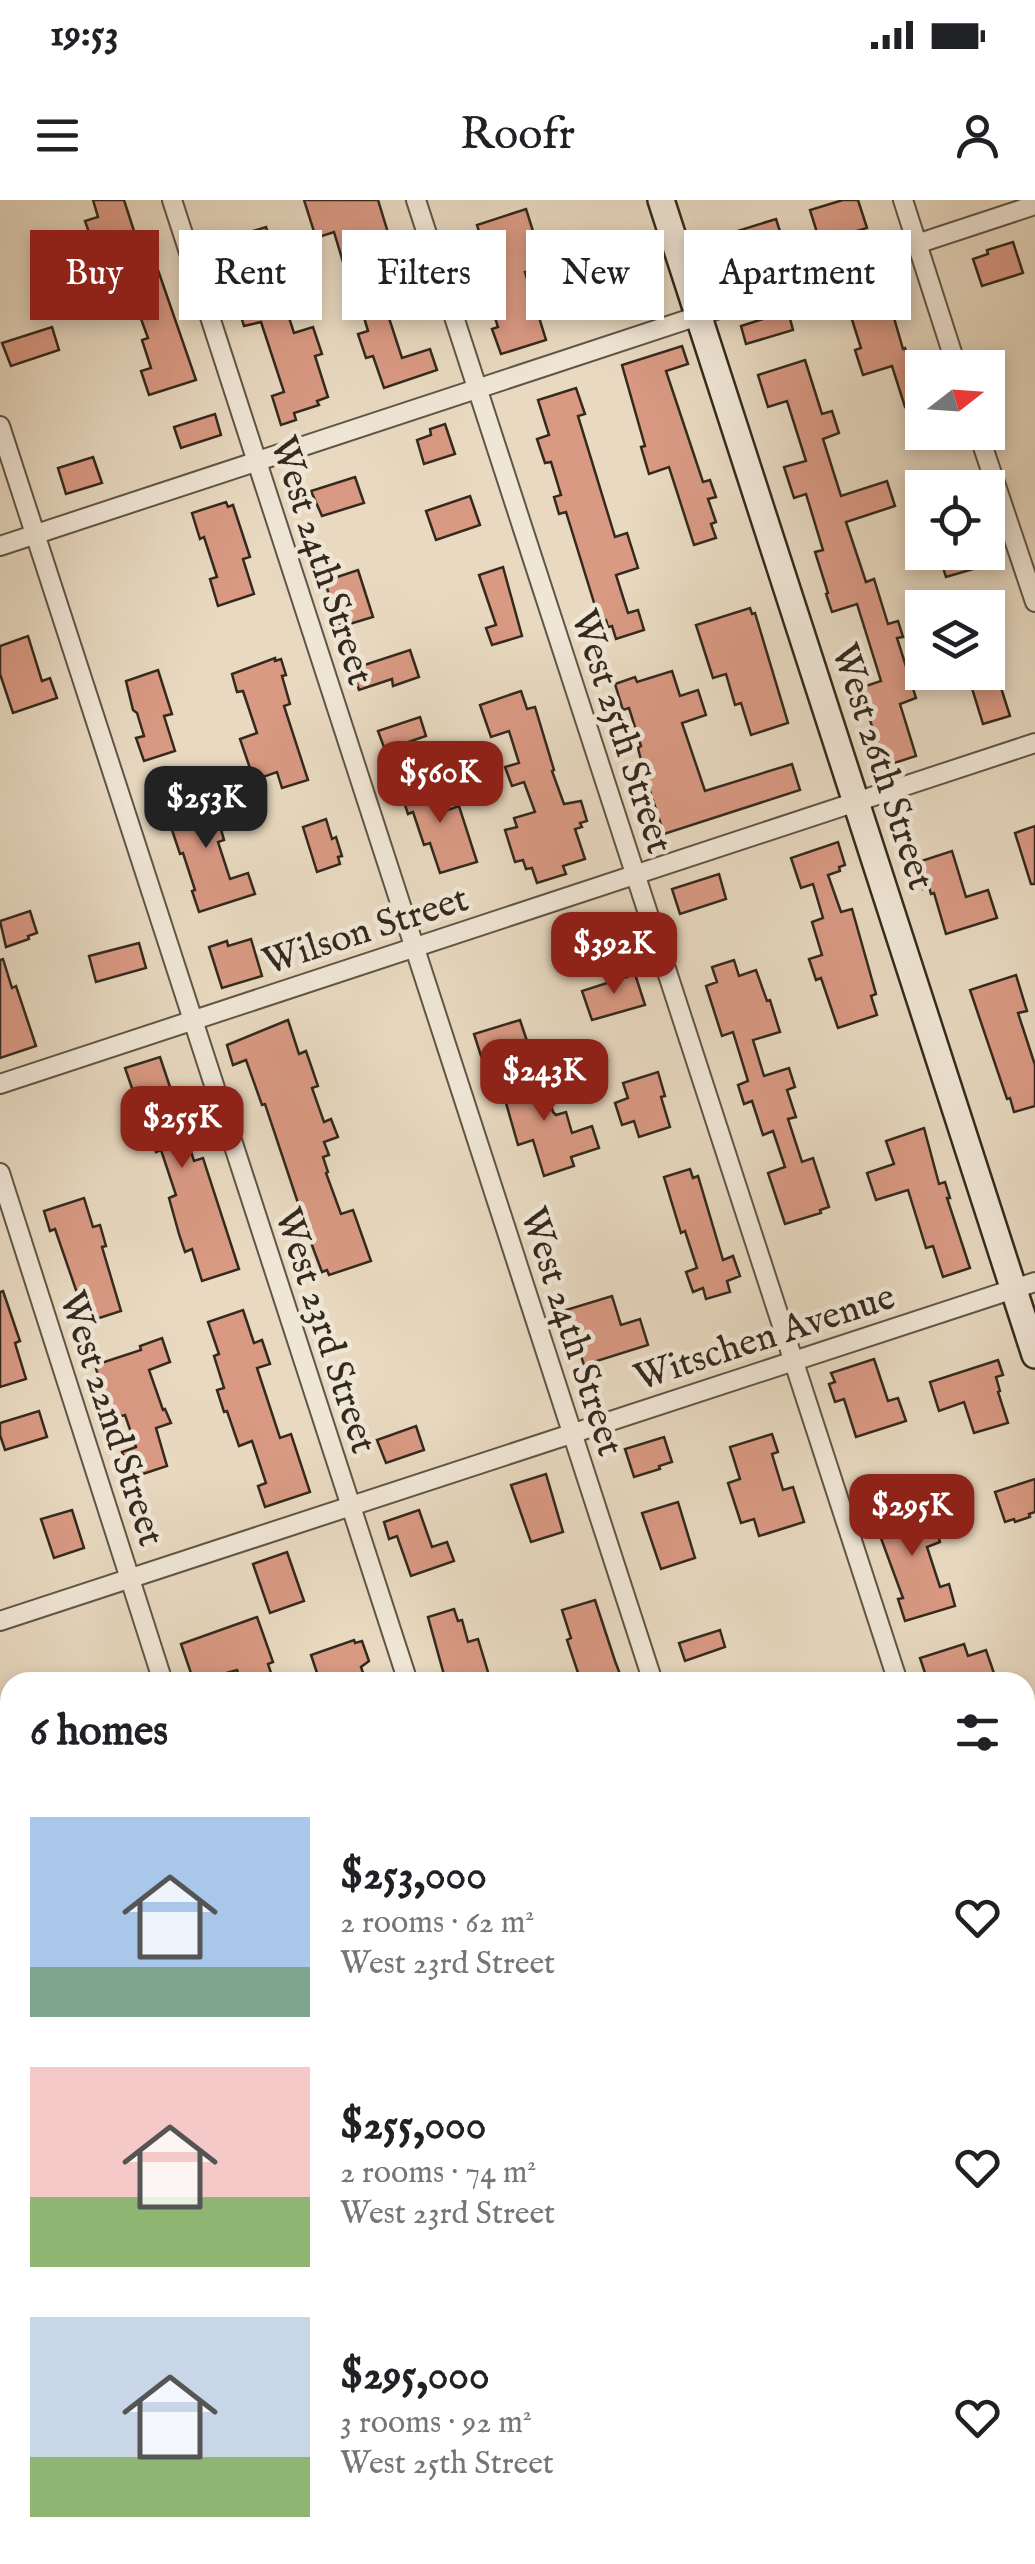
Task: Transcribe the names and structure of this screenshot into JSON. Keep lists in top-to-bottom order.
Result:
{
  "streets": {
    "main road": ["West 26th Street"],
    "street": [
      "West 24th Street",
      "West 25th Street",
      "Wilson Street",
      "West 23rd Street",
      "Witschen Avenue",
      "West 22nd Street"
    ]
  },
  "crossings": [
    ["West 24th Street", "Wilson Street"],
    ["West 24th Street", "Witschen Avenue"],
    ["West 25th Street", "Wilson Street"],
    ["West 25th Street", "Witschen Avenue"],
    ["West 26th Street", "Wilson Street"],
    ["West 26th Street", "Witschen Avenue"],
    ["Wilson Street", "West 23rd Street"],
    ["West 23rd Street", "Witschen Avenue"],
    ["Witschen Avenue", "West 22nd Street"]
  ],
  "north": "right",
  "page": {
    "status": "19:53",
    "header": "Roofr",
    "chip": [
      "Buy",
      "Rent",
      "Filters",
      "New",
      "Apartment"
    ],
    "price": [
      "$560K",
      "$253K",
      "$392K",
      "$243K",
      "$255K",
      "$295K"
    ],
    "heading": "6 homes",
    "list": [
      {
        "name": "$253,000",
        "note": "2 rooms · 62 m² · West 23rd Street"
      },
      {
        "name": "$255,000",
        "note": "2 rooms · 74 m² · West 23rd Street"
      },
      {
        "name": "$295,000",
        "note": "3 rooms · 92 m² · West 25th Street"
      }
    ]
  }
}
